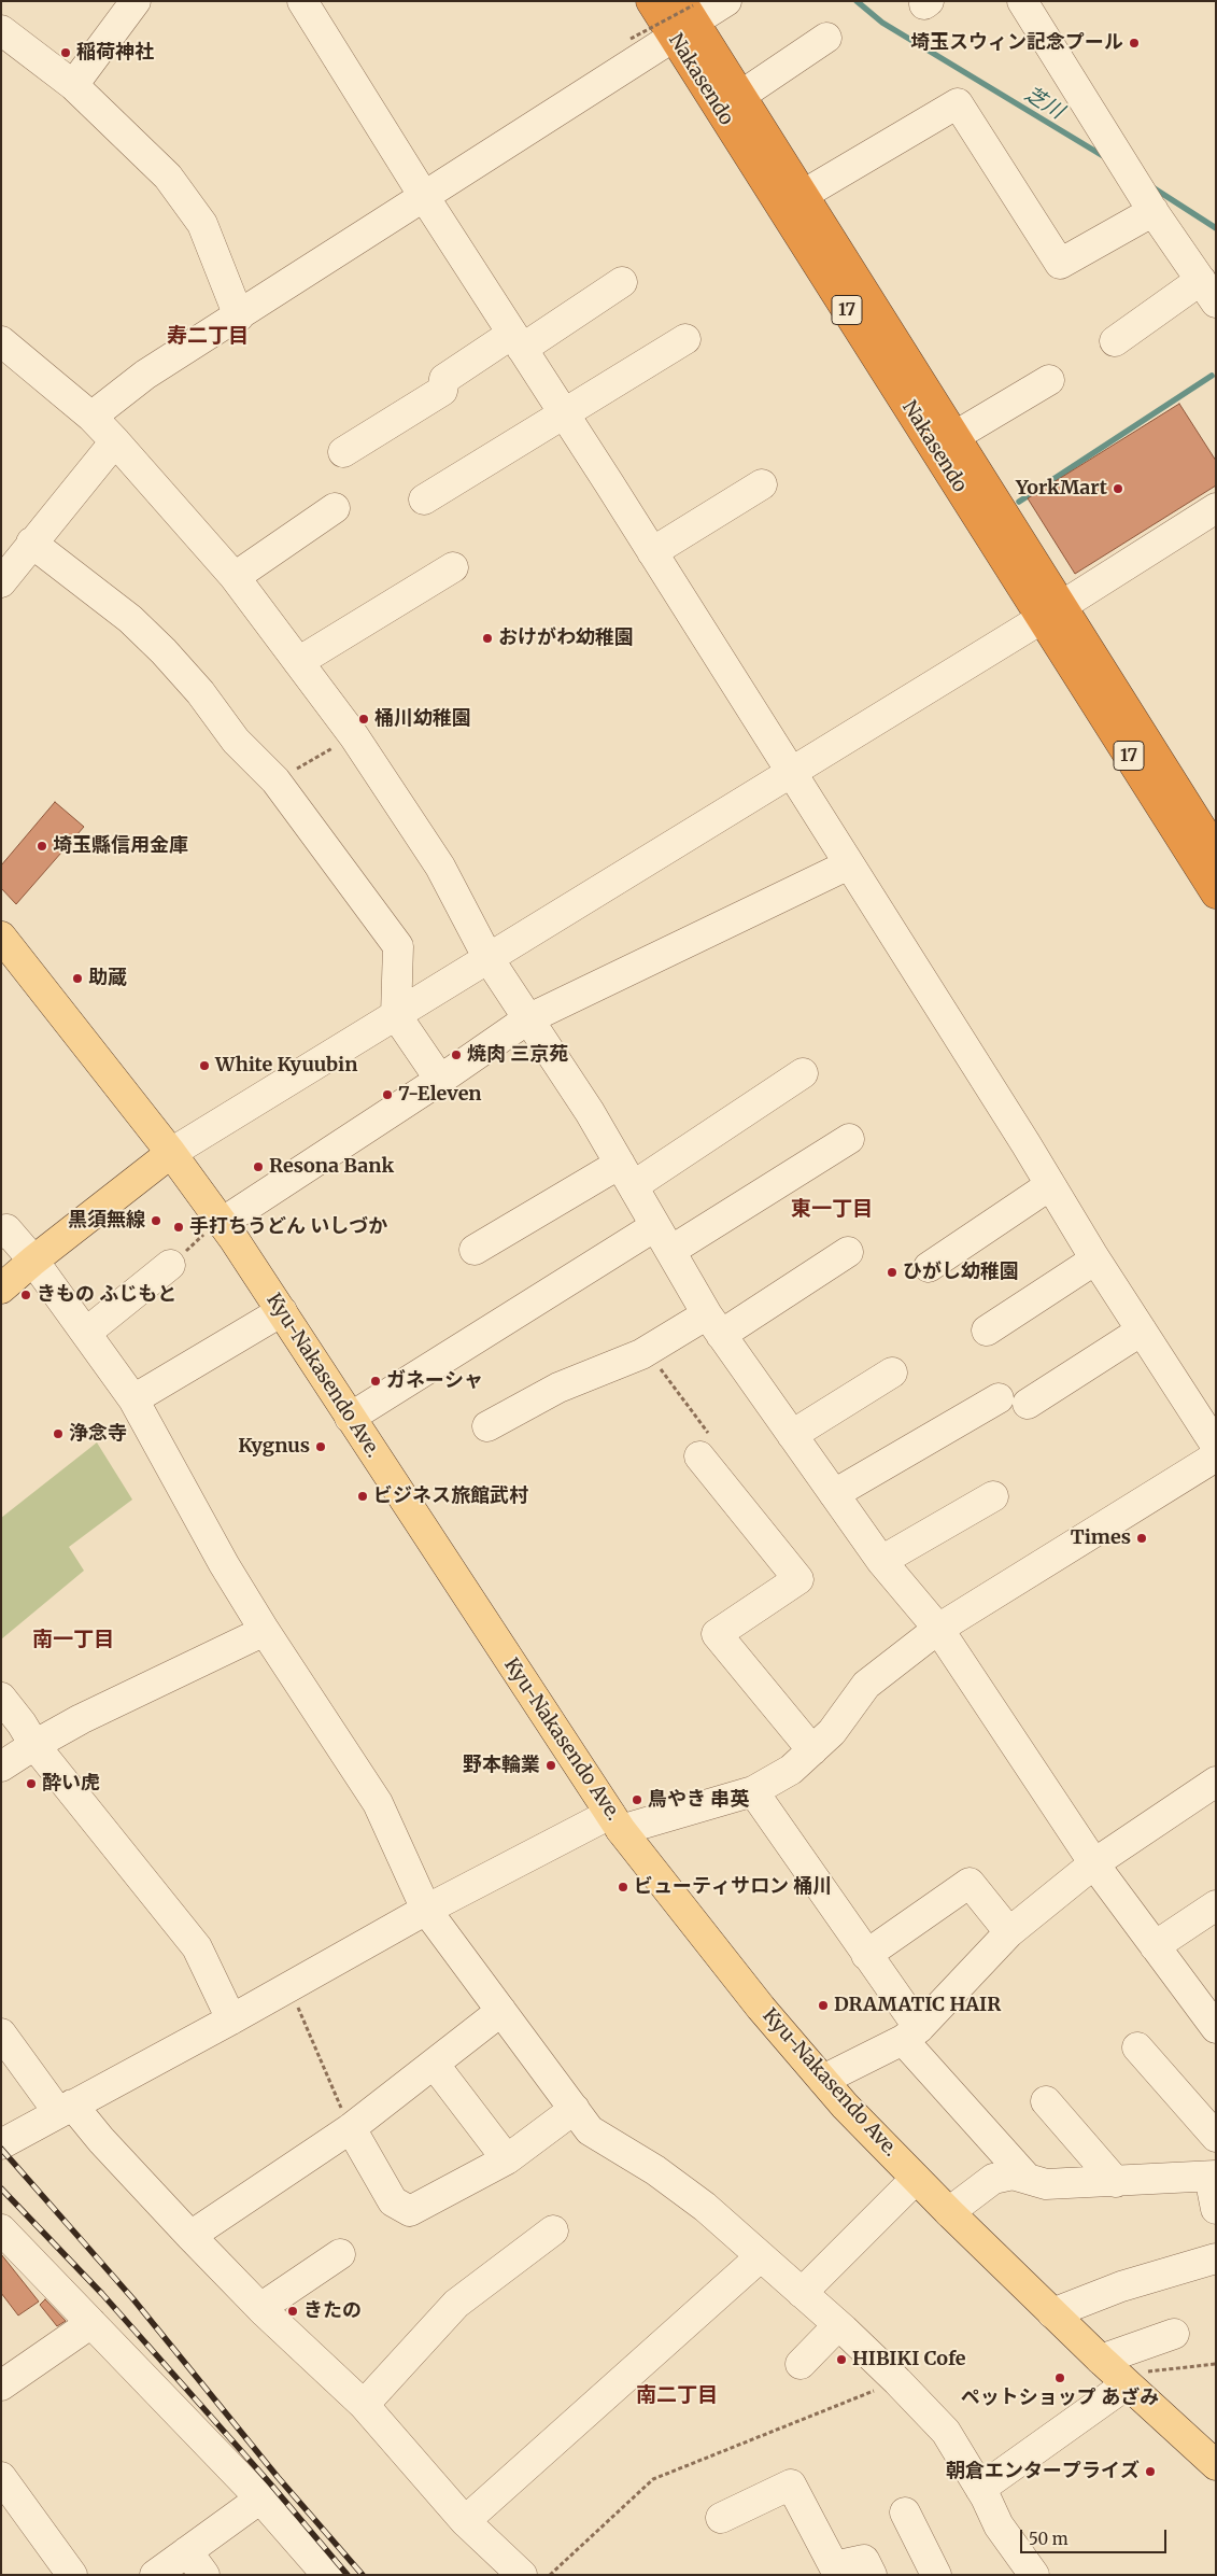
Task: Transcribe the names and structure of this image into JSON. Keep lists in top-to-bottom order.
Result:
{
  "streets": {
    "highway": ["Nakasendo", "17"],
    "main road": ["Kyu-Nakasendo Ave."]
  },
  "districts": [
    "寿二丁目",
    "東一丁目",
    "南一丁目",
    "南二丁目"
  ],
  "water": ["芝川"],
  "places": [
    "埼玉スウィン記念プール",
    "稲荷神社",
    "YorkMart",
    "おけがわ幼稚園",
    "桶川幼稚園",
    "埼玉縣信用金庫",
    "助蔵",
    "焼肉 三京苑",
    "White Kyuubin",
    "7-Eleven",
    "Resona Bank",
    "黒須無線",
    "手打ちうどん いしづか",
    "ひがし幼稚園",
    "きもの ふじもと",
    "ガネーシャ",
    "浄念寺",
    "Kygnus",
    "ビジネス旅館武村",
    "Times",
    "野本輪業",
    "酔い虎",
    "鳥やき 串英",
    "ビューティサロン 桶川",
    "DRAMATIC HAIR",
    "きたの",
    "HIBIKI Cofe",
    "ペットショップ あざみ",
    "朝倉エンタープライズ"
  ],
  "scale_bar": "50 m"
}
